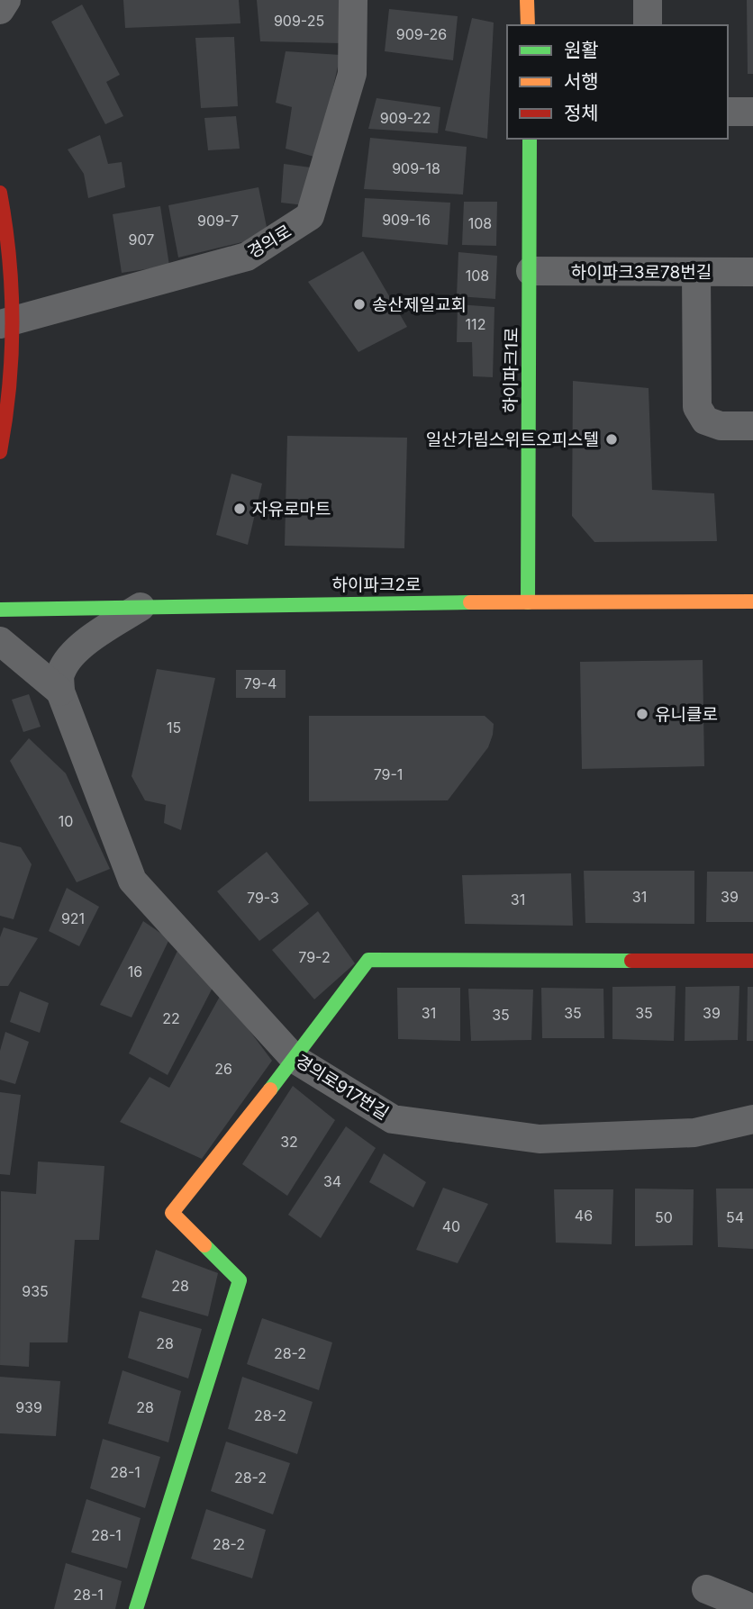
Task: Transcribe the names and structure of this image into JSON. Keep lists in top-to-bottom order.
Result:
{
  "streets": {
    "street": [
      "경의로",
      "하이파크3로78번길",
      "하이파크1로",
      "하이파크2로",
      "경의로917번길"
    ]
  },
  "crossings": [
    ["하이파크3로78번길", "하이파크1로"],
    ["하이파크1로", "하이파크2로"]
  ],
  "places": [
    "송산제일교회",
    "일산가림스위트오피스텔",
    "자유로마트",
    "유니클로"
  ],
  "house_numbers": [
    "909-25",
    "909-26",
    "909-22",
    "909-18",
    "909-16",
    "909-7",
    "108",
    "907",
    "108",
    "112",
    "79-4",
    "15",
    "79-1",
    "10",
    "31",
    "39",
    "79-3",
    "31",
    "921",
    "79-2",
    "16",
    "31",
    "35",
    "35",
    "39",
    "35",
    "22",
    "26",
    "32",
    "34",
    "46",
    "50",
    "54",
    "40",
    "28",
    "935",
    "28",
    "28-2",
    "939",
    "28",
    "28-2",
    "28-1",
    "28-2",
    "28-1",
    "28-2",
    "28-1"
  ],
  "legend": ["원활", "서행", "정체"]
}
